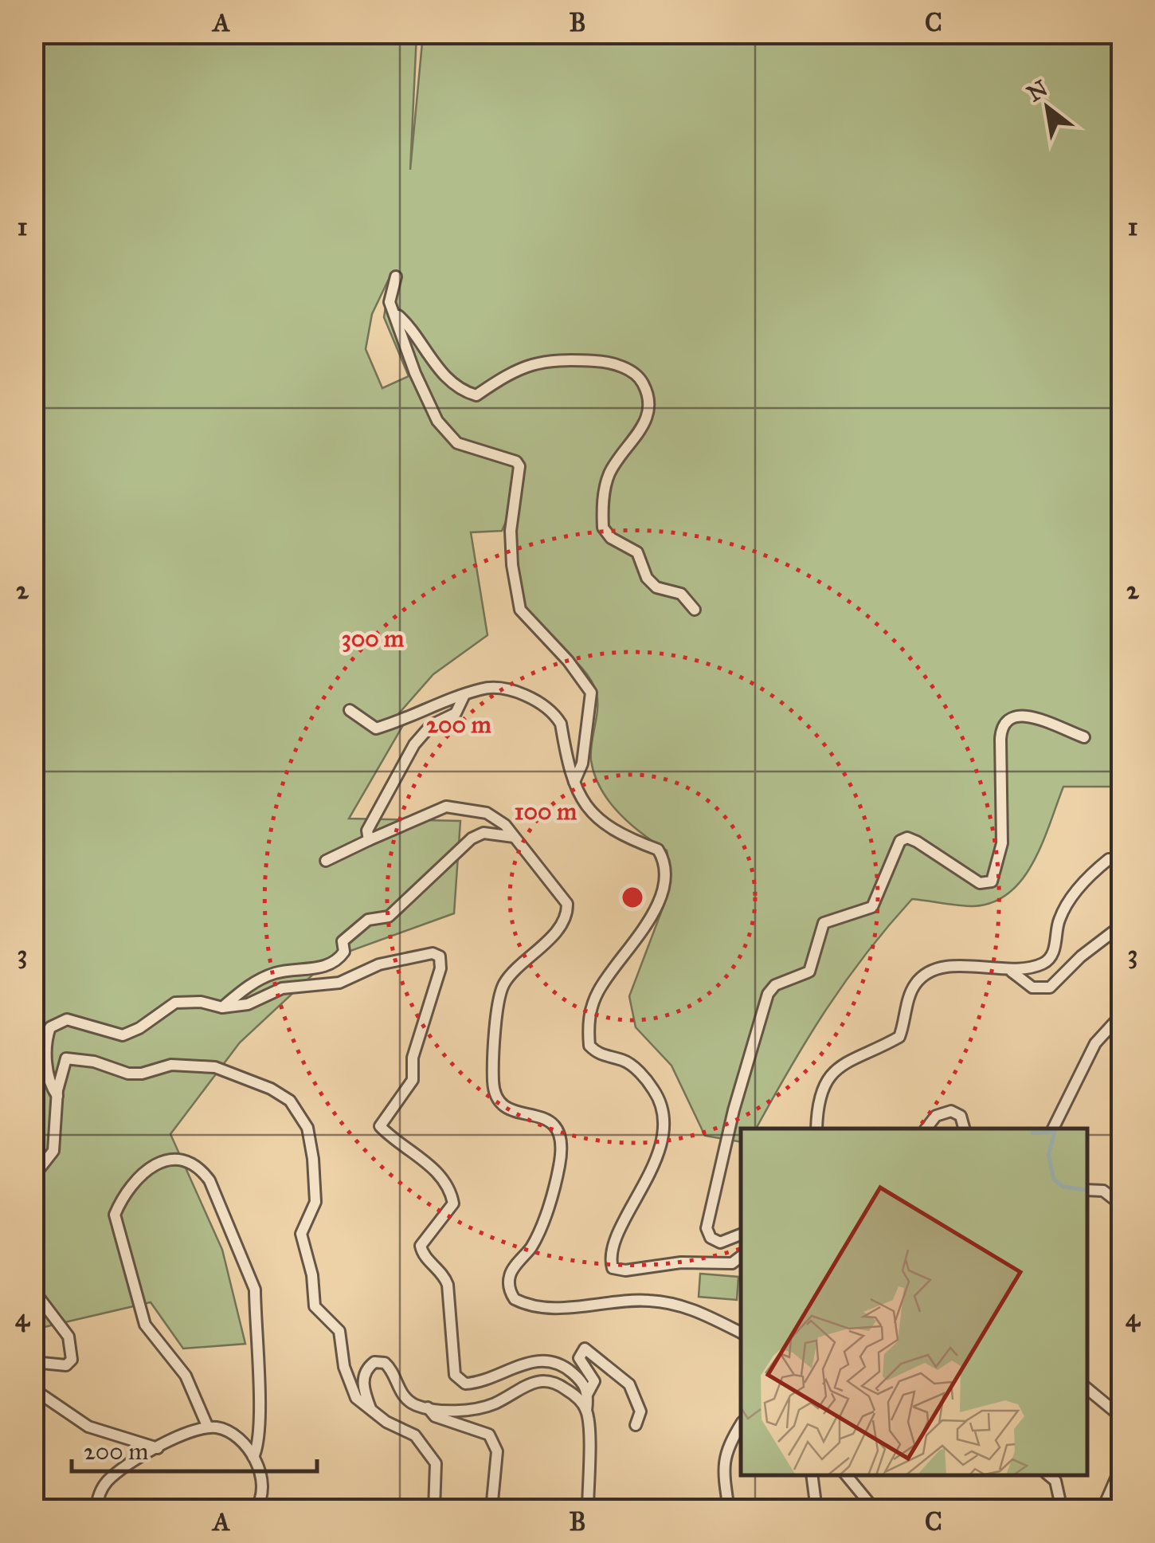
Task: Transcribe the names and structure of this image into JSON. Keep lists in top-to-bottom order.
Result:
{
  "scale_bar": "200 m",
  "north": "top left",
  "grid": {
    "columns": ["A", "B", "C"],
    "rows": [
      "1",
      "2",
      "3",
      "4"
    ]
  },
  "rings": ["300 m", "200 m", "100 m"]
}
